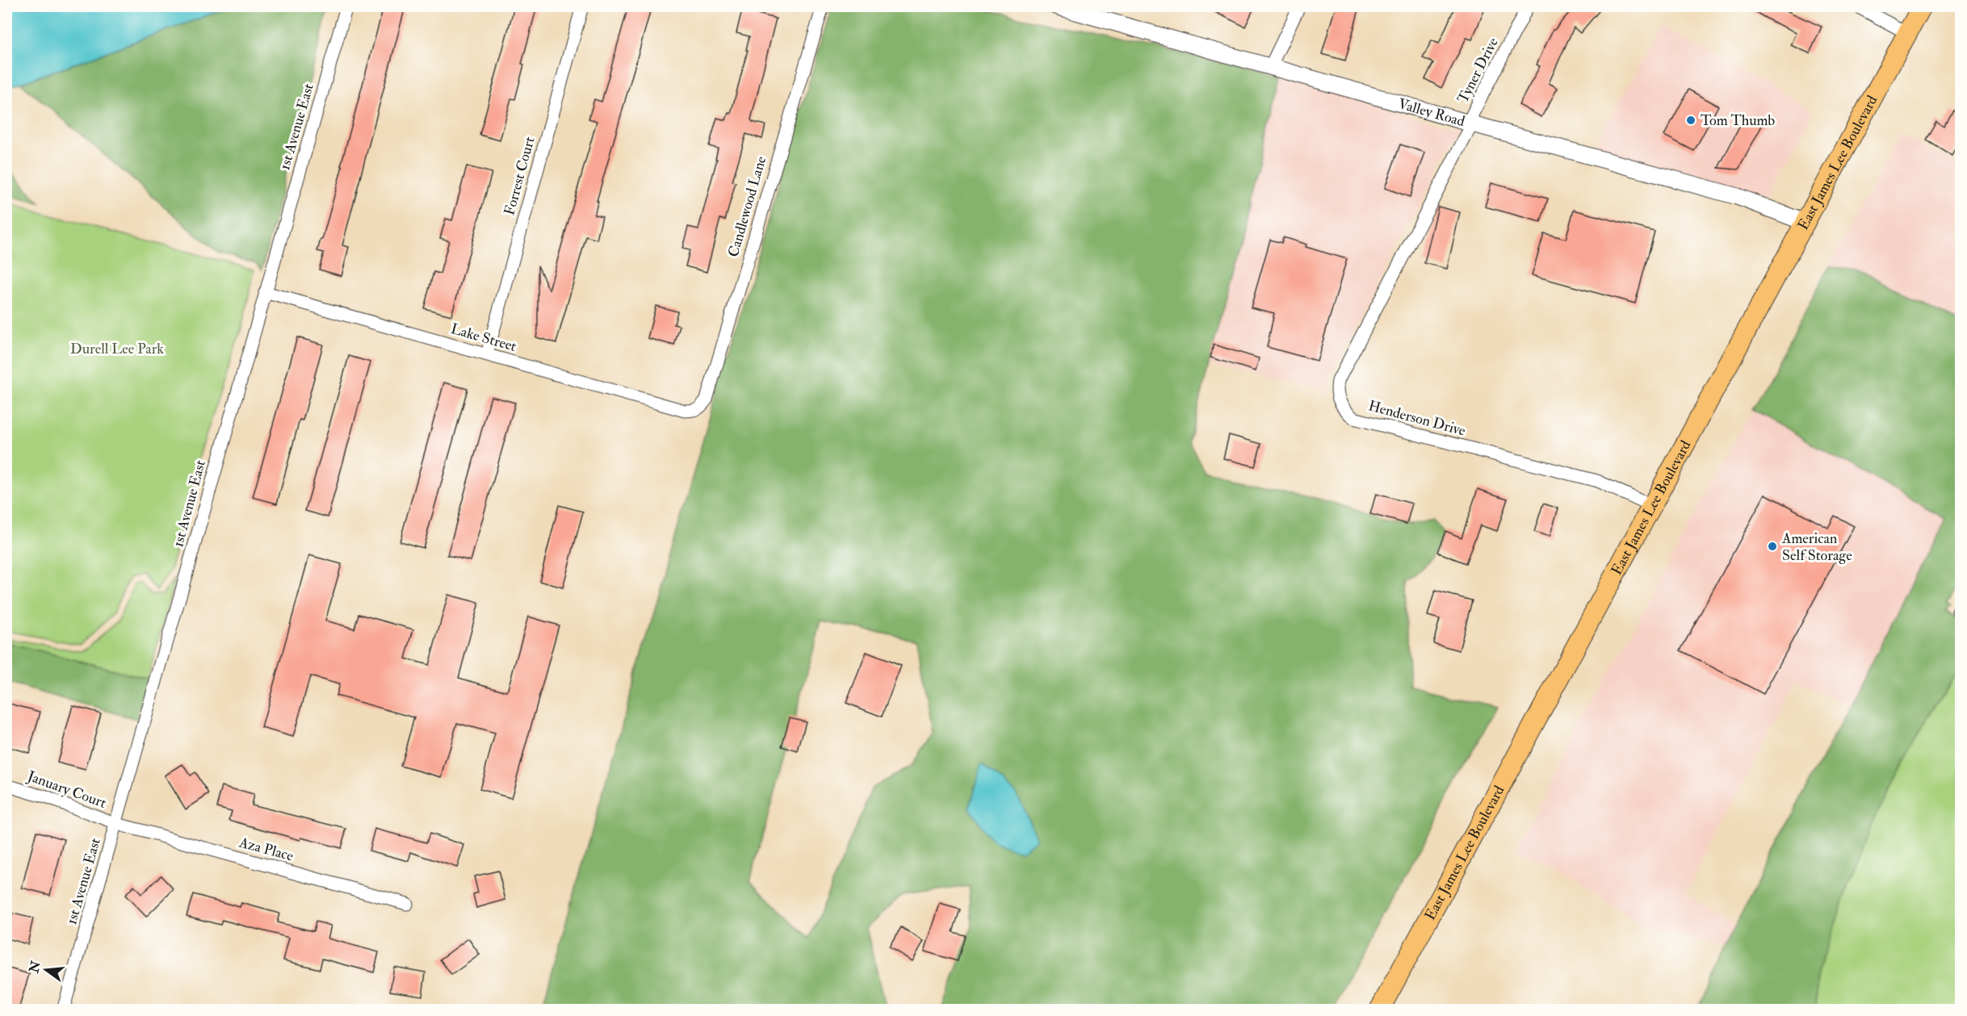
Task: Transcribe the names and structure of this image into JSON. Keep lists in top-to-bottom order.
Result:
{
  "streets": {
    "main road": ["East James Lee Boulevard"],
    "street": [
      "Tyner Drive",
      "Valley Road",
      "1st Avenue East",
      "Forrest Court",
      "Candlewood Lane",
      "Lake Street",
      "Henderson Drive",
      "January Court",
      "Aza Place"
    ]
  },
  "crossings": [
    ["Tyner Drive", "Valley Road"],
    ["Tyner Drive", "Henderson Drive"],
    ["Valley Road", "East James Lee Boulevard"],
    ["Valley Road", "Henderson Drive"],
    ["1st Avenue East", "Lake Street"],
    ["1st Avenue East", "January Court"],
    ["1st Avenue East", "Aza Place"],
    ["East James Lee Boulevard", "Henderson Drive"],
    ["Forrest Court", "Lake Street"],
    ["Candlewood Lane", "Lake Street"],
    ["January Court", "Aza Place"]
  ],
  "parks": ["Durell Lee Park"],
  "places": ["Tom Thumb", "American Self Storage"],
  "north": "left"
}
